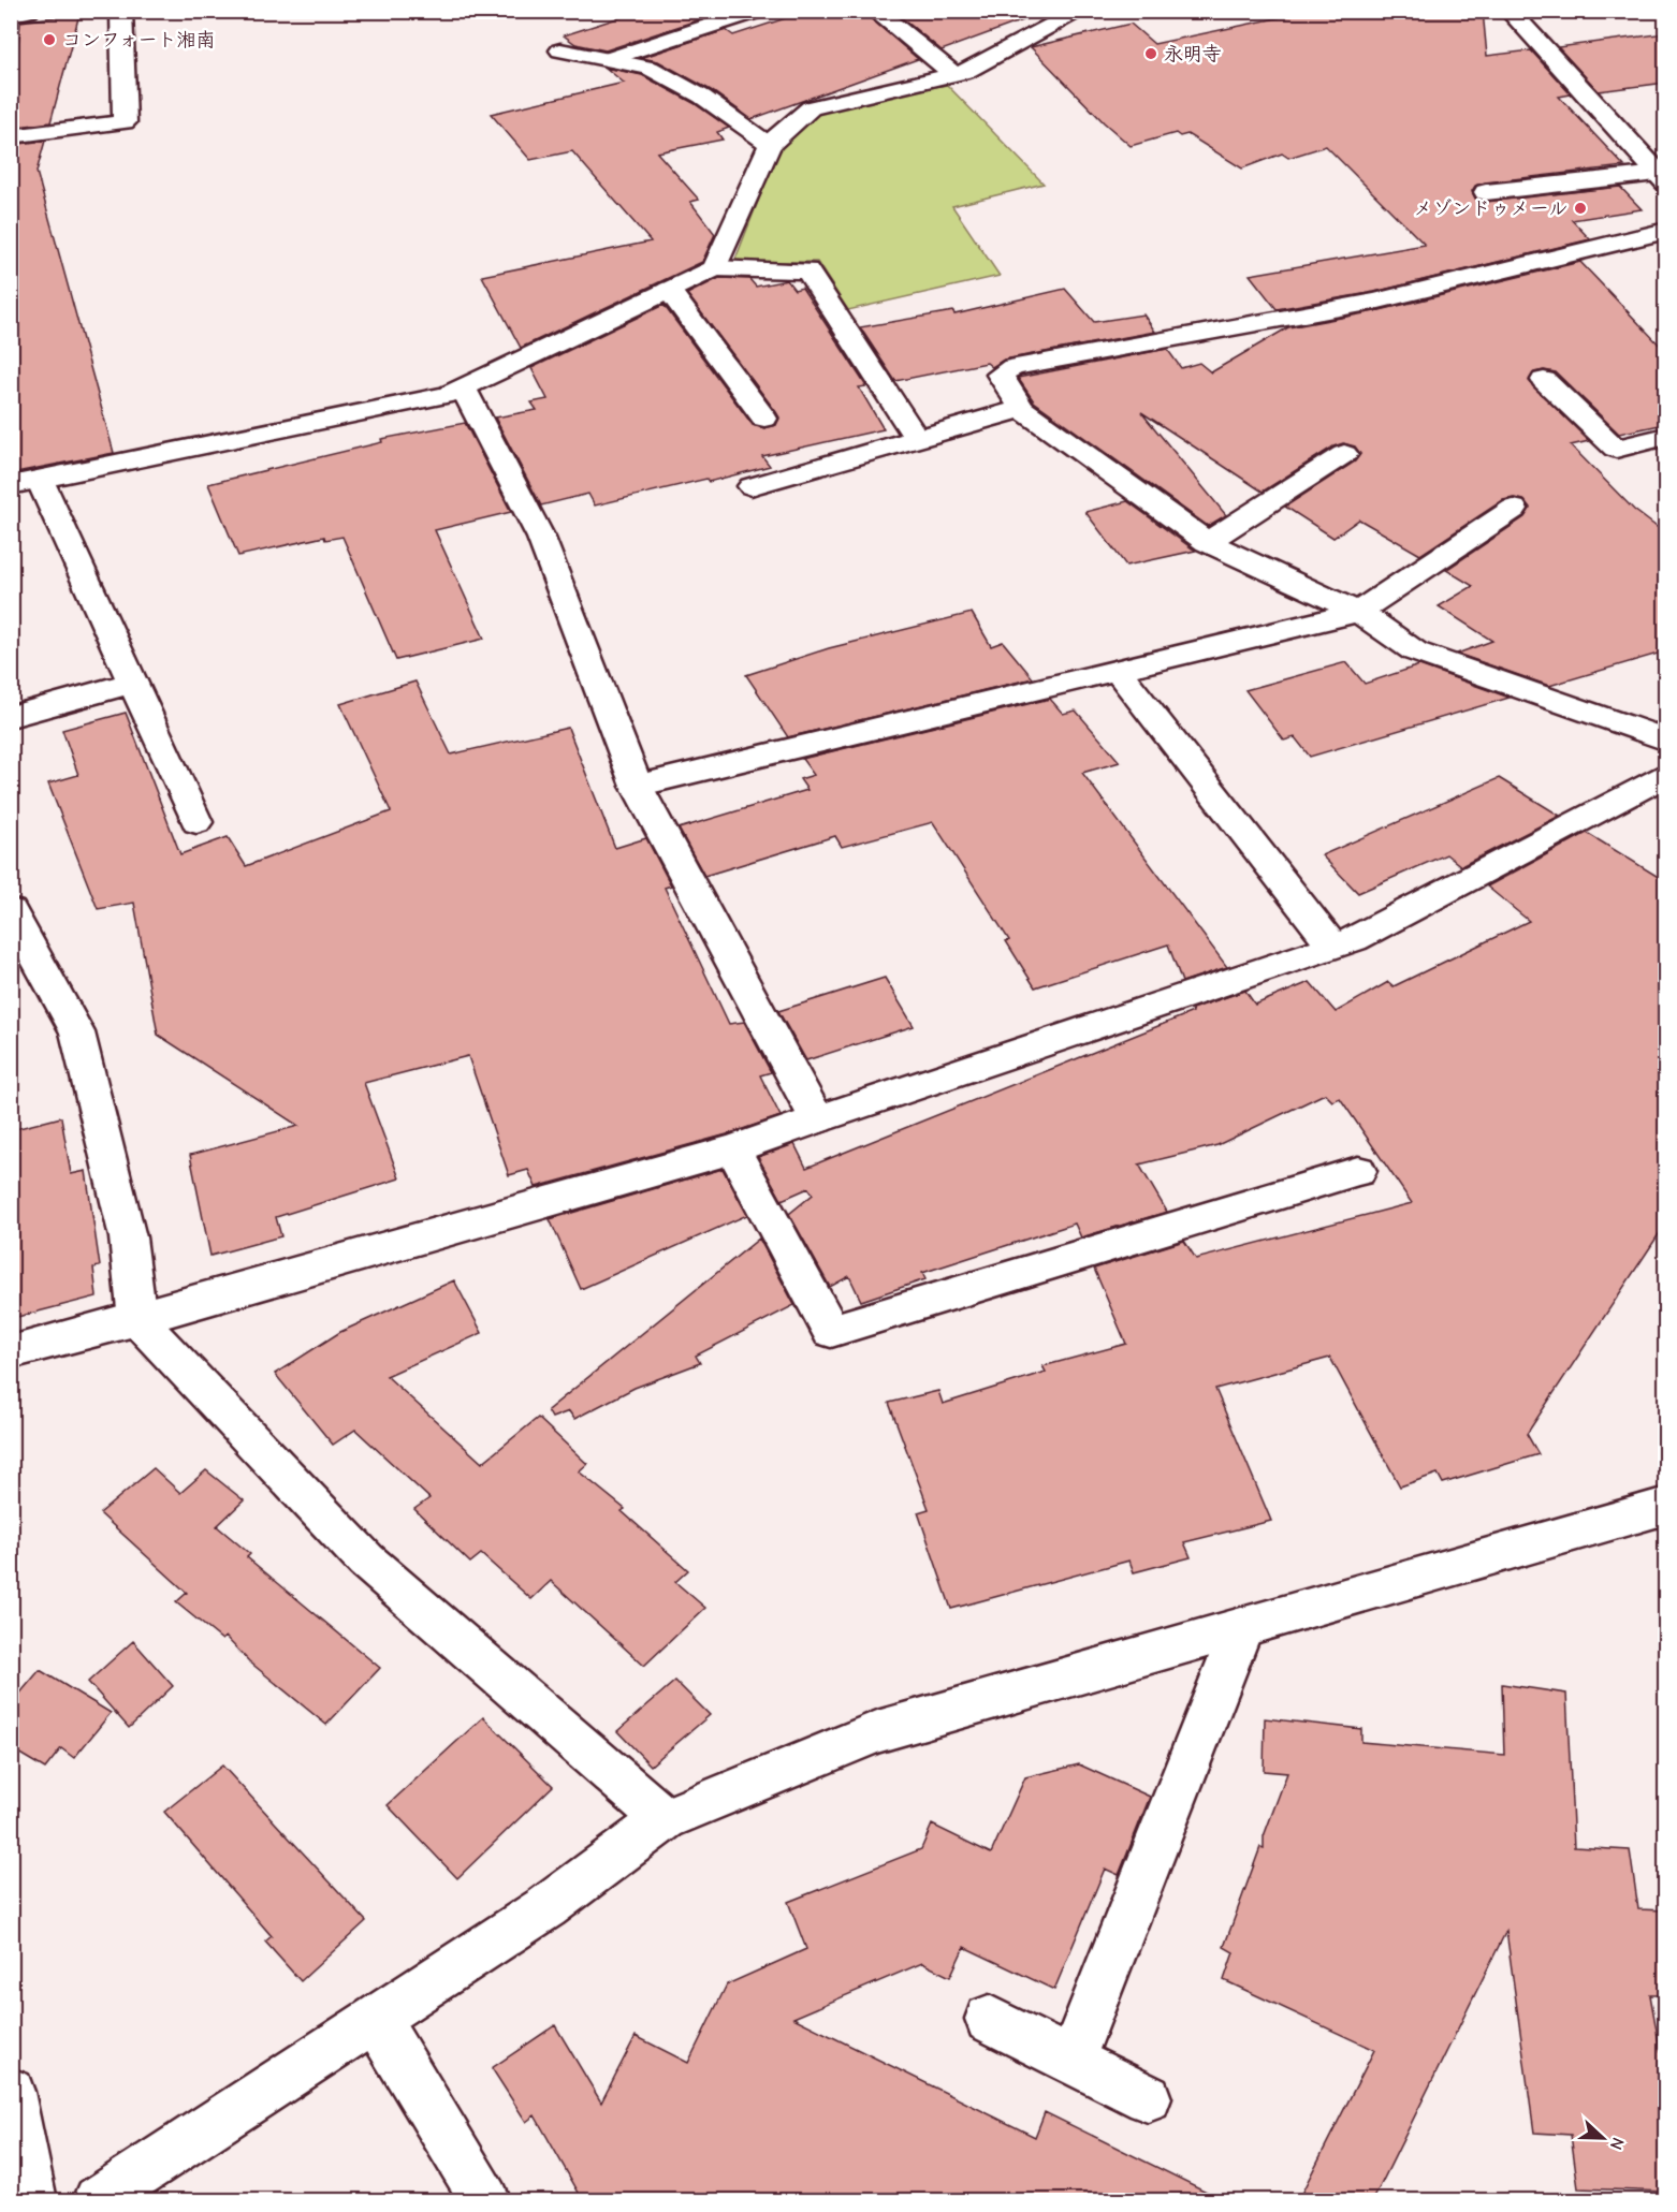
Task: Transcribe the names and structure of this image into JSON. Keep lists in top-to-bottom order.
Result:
{
  "places": ["コンフォート湘南", "永明寺", "メゾンドゥメール"],
  "north": "right"
}
